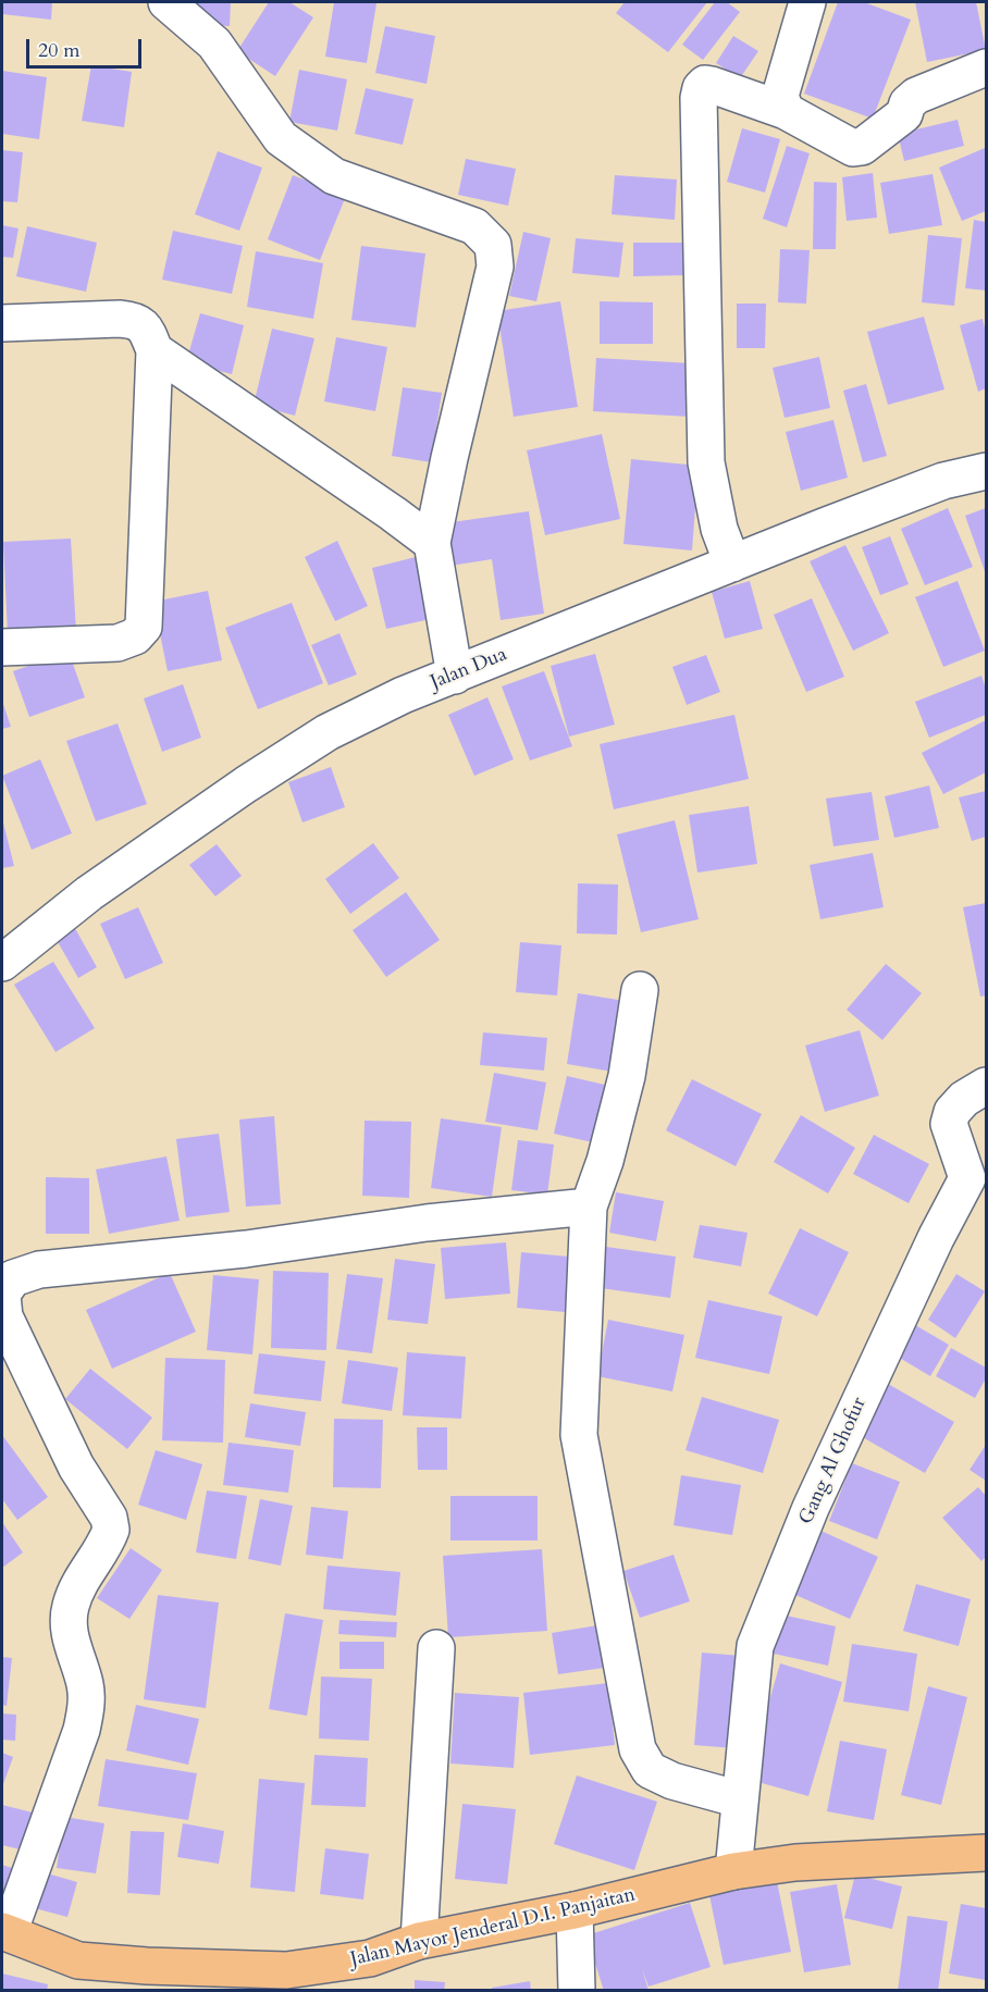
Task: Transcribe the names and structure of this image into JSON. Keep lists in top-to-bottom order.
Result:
{
  "streets": {
    "main road": ["Jalan Mayor Jenderal D.I. Panjaitan"],
    "street": ["Jalan Dua", "Gang Al Ghofur"]
  },
  "crossings": [
    ["Gang Al Ghofur", "Jalan Mayor Jenderal D.I. Panjaitan"]
  ],
  "scale_bar": "20 m"
}
